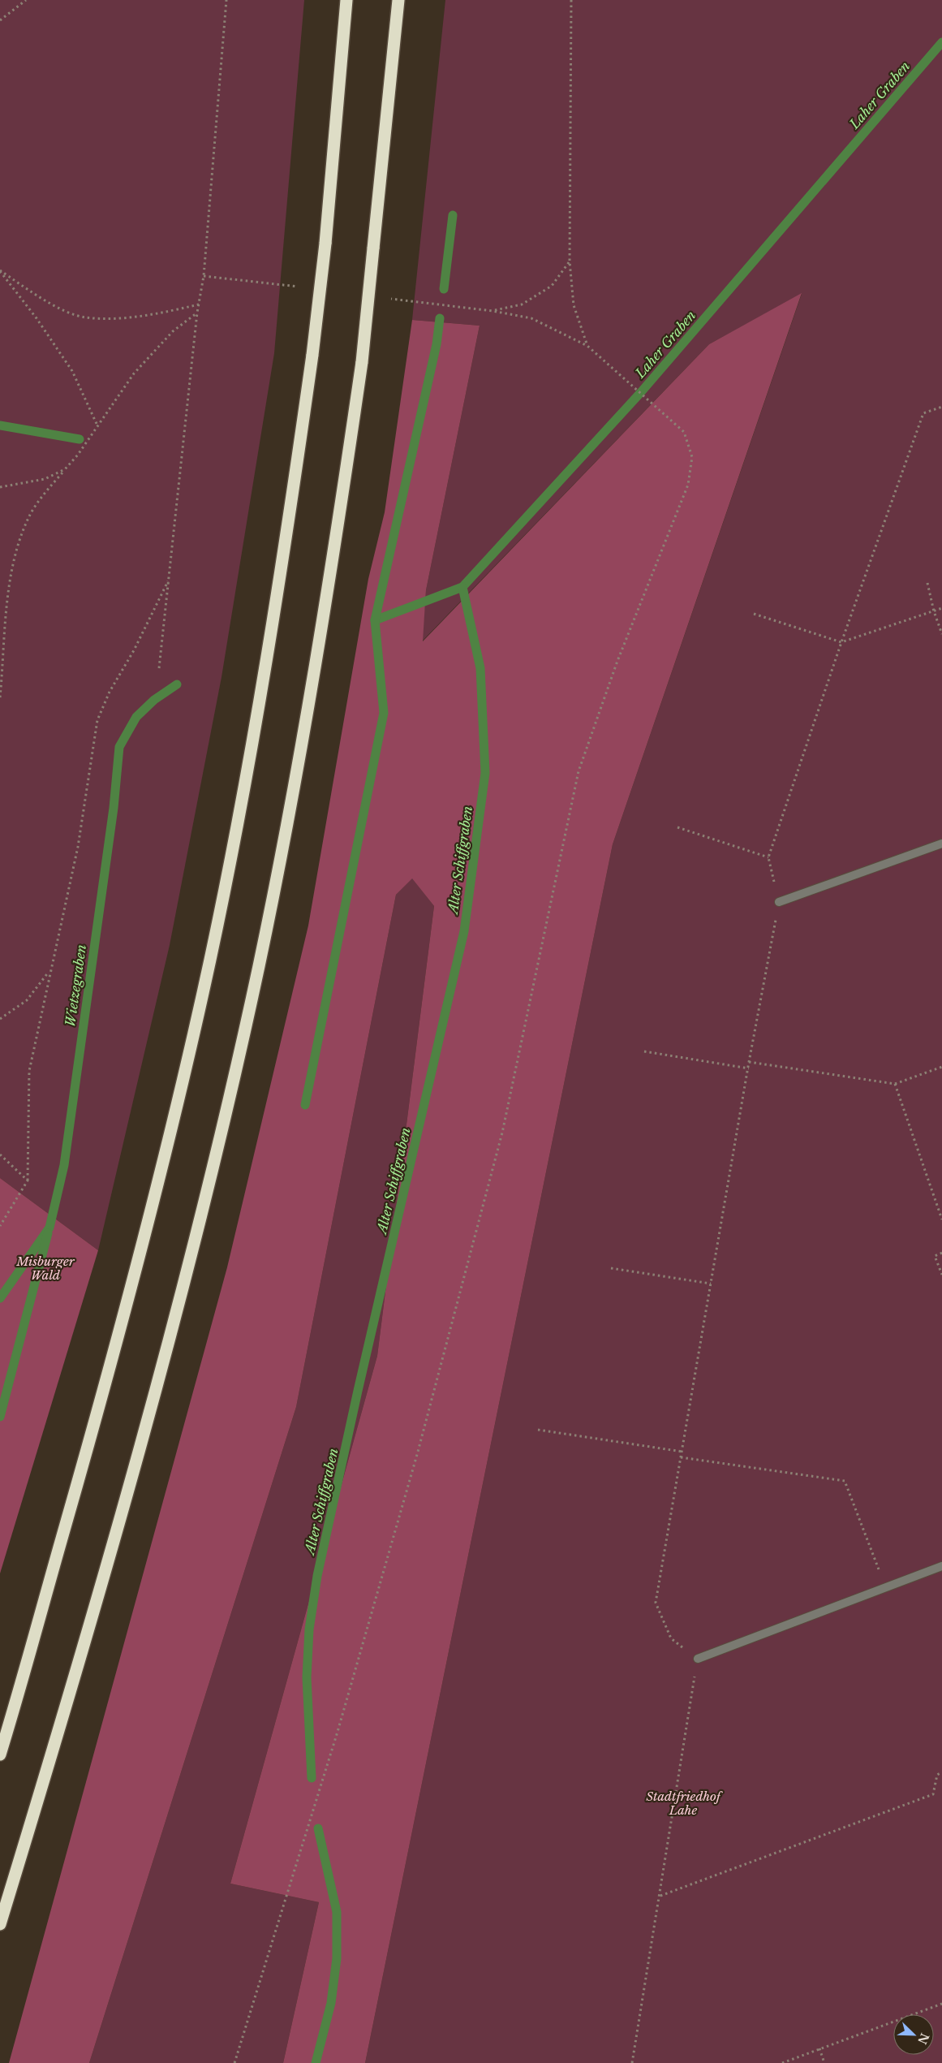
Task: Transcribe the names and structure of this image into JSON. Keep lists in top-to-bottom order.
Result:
{
  "water": ["Laher Graben", "Alter Schiffgraben", "Wietzegraben"],
  "parks": ["Misburger Wald", "Stadtfriedhof Lahe"],
  "north": "bottom right"
}
